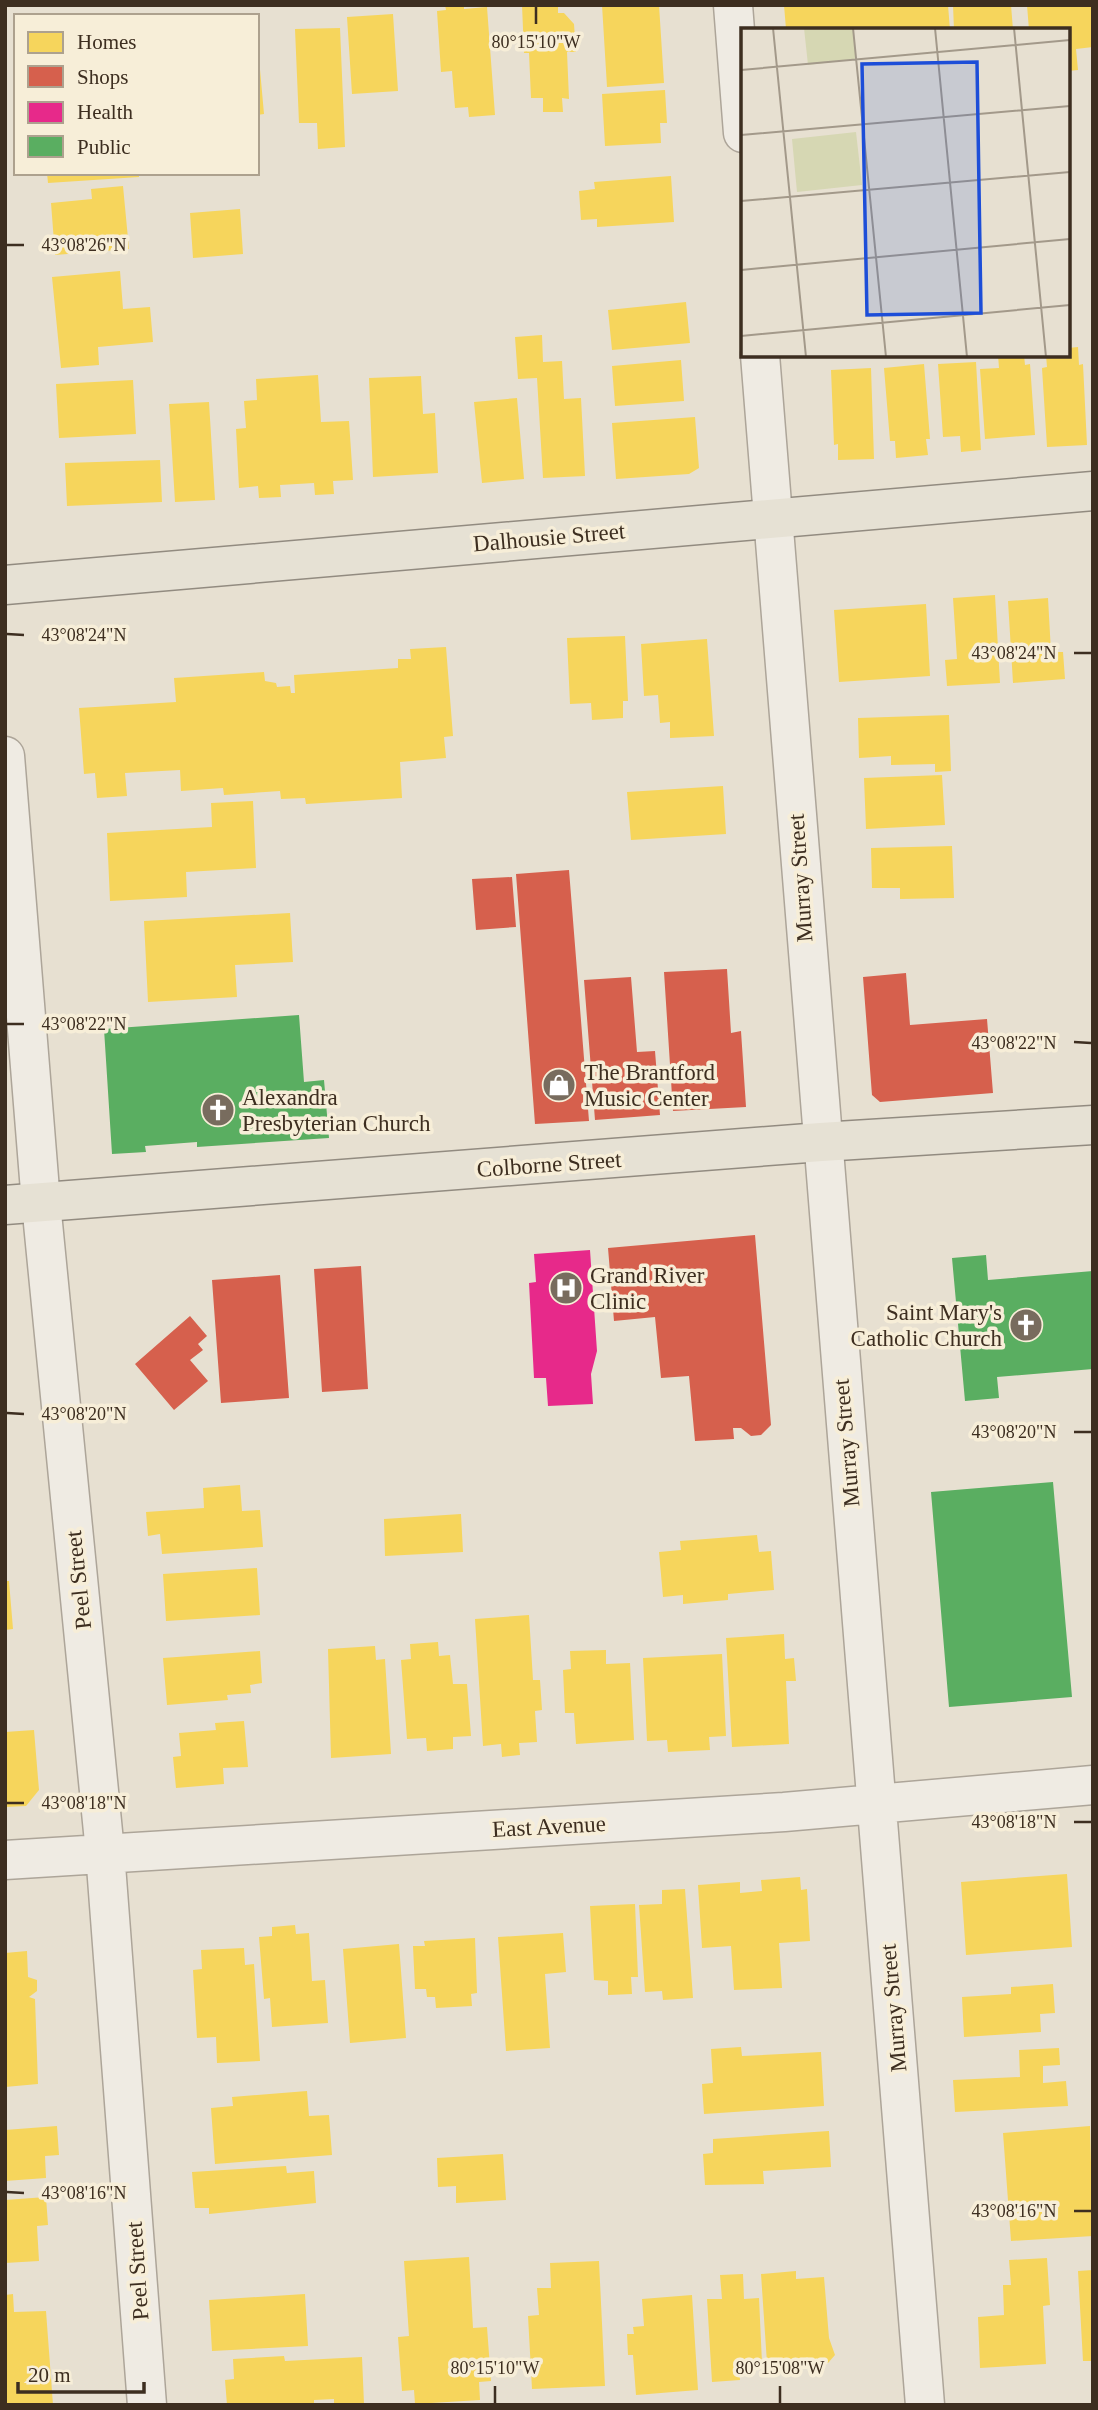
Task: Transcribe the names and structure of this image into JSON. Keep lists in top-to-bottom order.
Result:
{
  "streets": {
    "main road": ["Dalhousie Street", "Colborne Street"],
    "street": ["Murray Street", "Peel Street", "East Avenue"]
  },
  "crossings": [
    ["Dalhousie Street", "Murray Street"],
    ["Murray Street", "Colborne Street"],
    ["Murray Street", "East Avenue"],
    ["Colborne Street", "Peel Street"],
    ["Peel Street", "East Avenue"]
  ],
  "places": {
    "shop": ["The Brantford Music Center"],
    "church": ["Alexandra Presbyterian Church", "Saint Mary's Catholic Church"],
    "hospital": ["Grand River Clinic"]
  },
  "legend": [
    "Homes",
    "Shops",
    "Health",
    "Public"
  ],
  "scale_bar": "20 m",
  "coordinates": [
    "80°15'10\"W",
    "43°08'26\"N",
    "43°08'24\"N",
    "43°08'22\"N",
    "43°08'20\"N",
    "43°08'18\"N",
    "43°08'16\"N",
    "80°15'08\"W"
  ]
}
